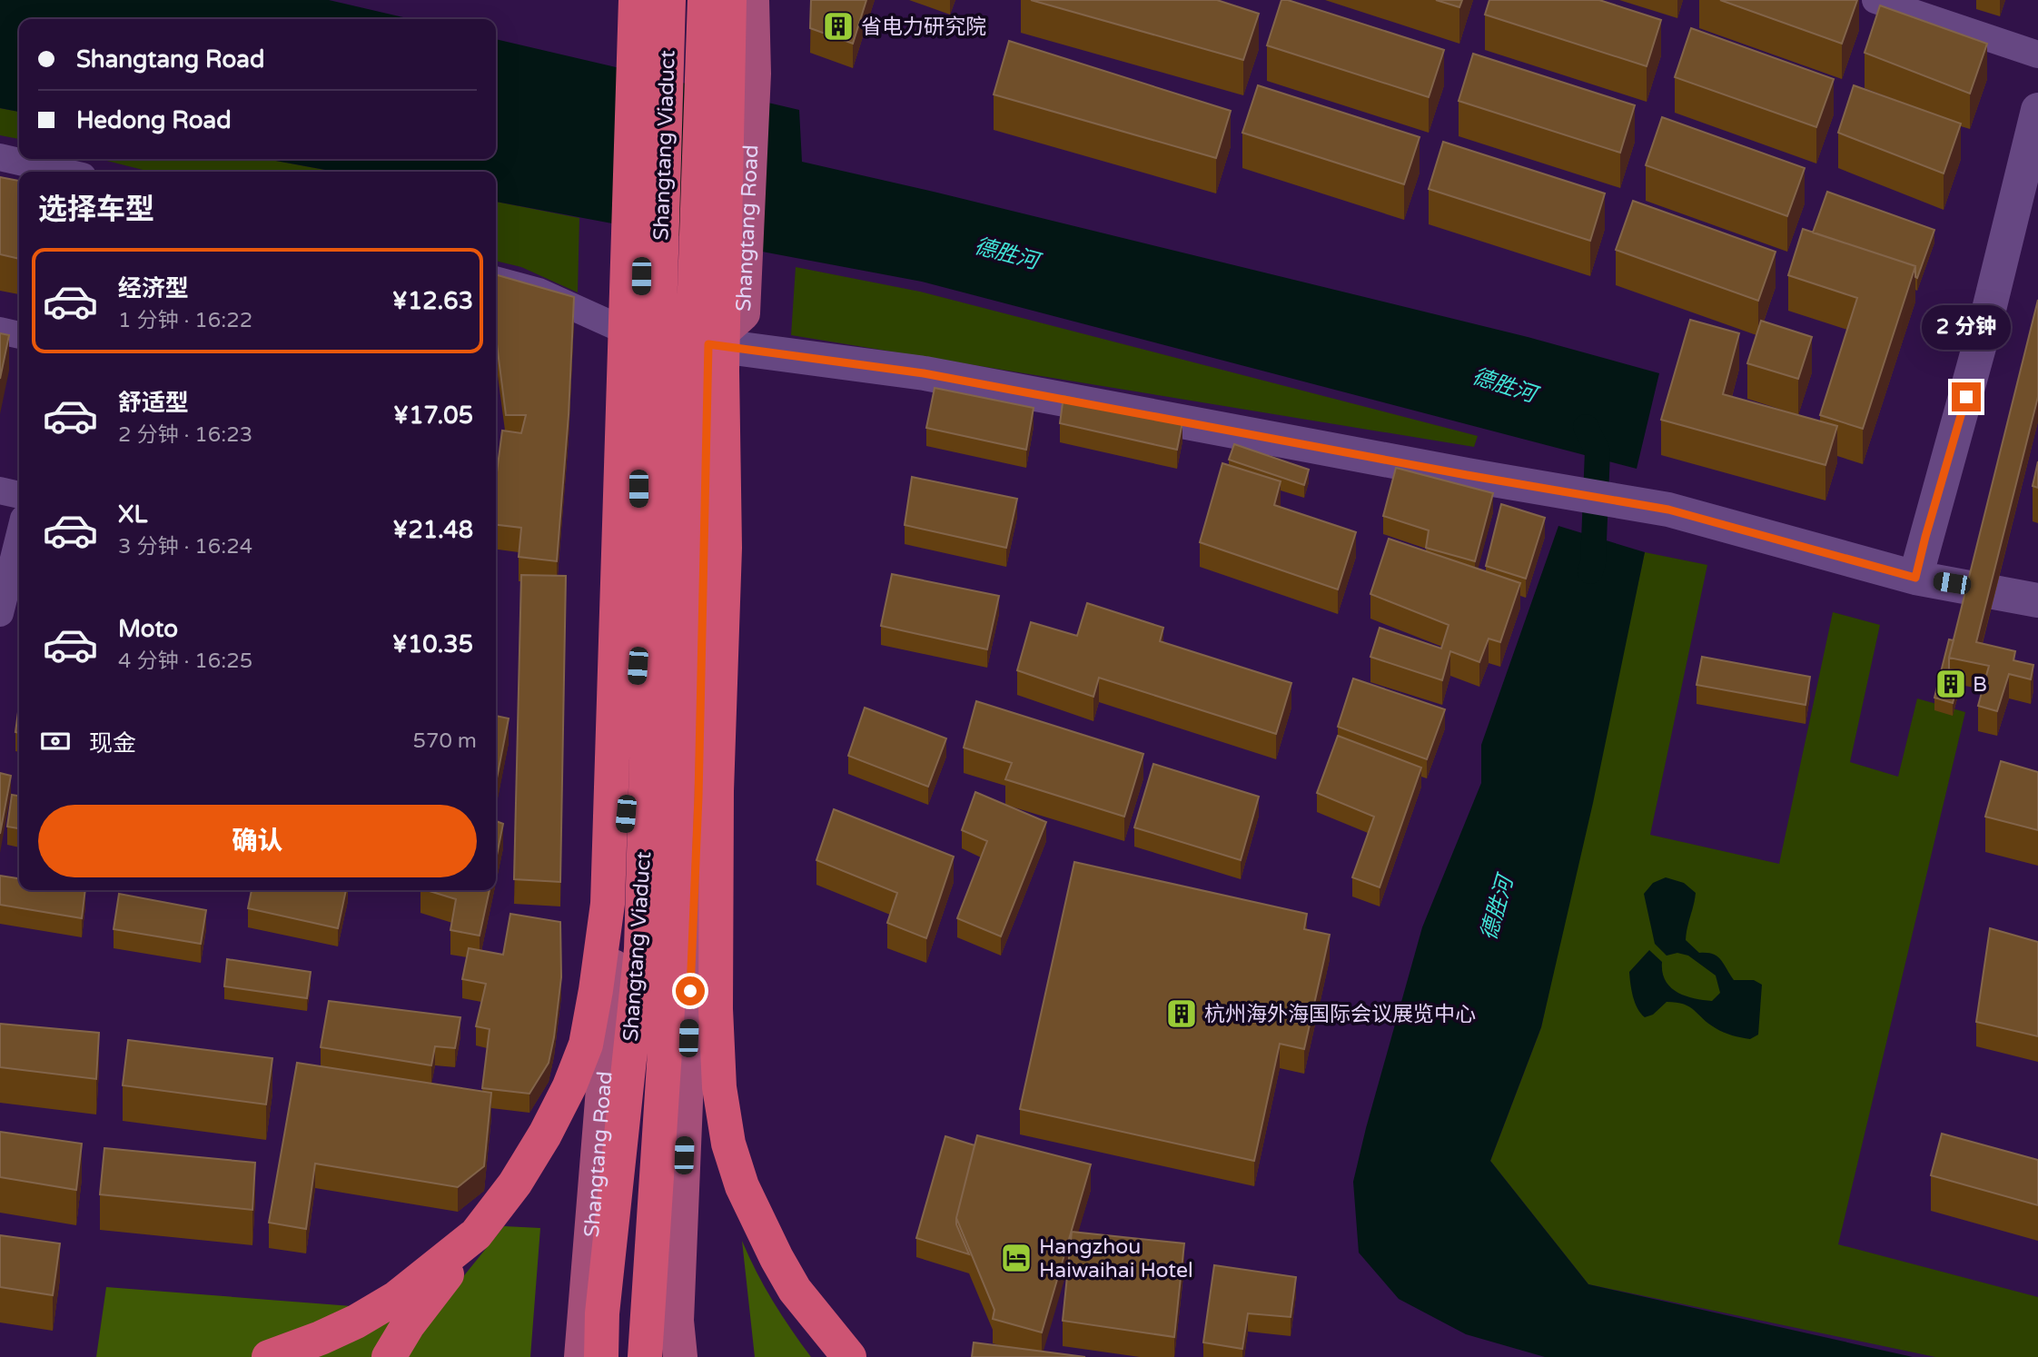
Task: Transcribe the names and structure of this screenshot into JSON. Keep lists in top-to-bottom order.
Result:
{
  "streets": {
    "highway": ["Shangtang Viaduct"],
    "main road": ["Shangtang Road"]
  },
  "water": ["德胜河"],
  "places": {
    "building": ["省电力研究院", "B", "杭州海外海国际会议展览中心"],
    "hotel": ["Hangzhou Haiwaihai Hotel"]
  },
  "page": {
    "banner": ["Shangtang Road", "Hedong Road"],
    "heading": "选择车型",
    "list": [
      {
        "name": "经济型",
        "note": "1 分钟 · 16:22",
        "value": "¥12.63"
      },
      {
        "name": "舒适型",
        "note": "2 分钟 · 16:23",
        "value": "¥17.05"
      },
      {
        "name": "XL",
        "note": "3 分钟 · 16:24",
        "value": "¥21.48"
      },
      {
        "name": "Moto",
        "note": "4 分钟 · 16:25",
        "value": "¥10.35"
      }
    ],
    "bubble": "2 分钟",
    "pay": ["现金", "570 m"],
    "buttons": "确认"
  }
}
